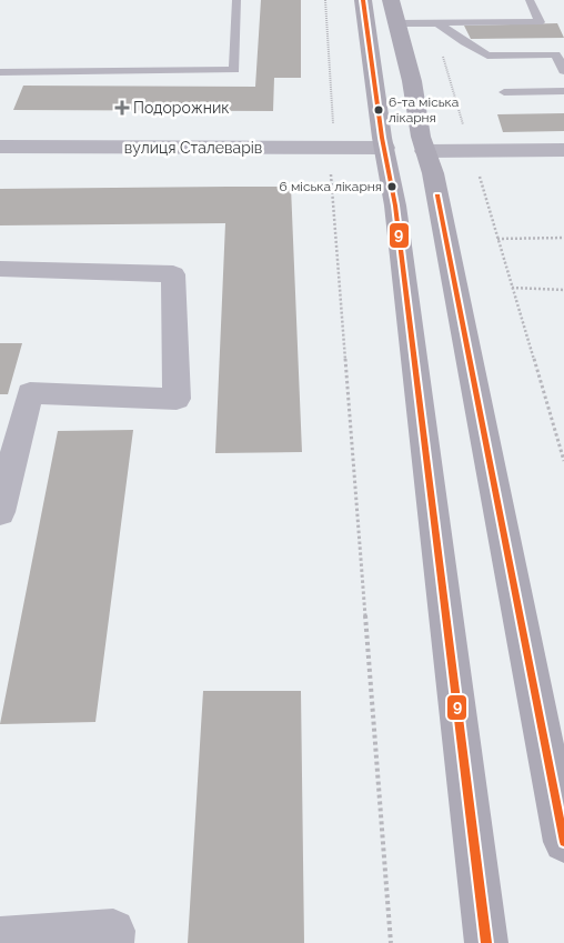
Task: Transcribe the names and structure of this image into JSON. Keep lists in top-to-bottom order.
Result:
{
  "streets": {
    "street": ["вулиця Сталеварів"]
  },
  "places": {
    "health": ["Подорожник"],
    "other": ["6-та міська лікарня", "6 міська лікарня"]
  },
  "lines": ["transit line 9"]
}
